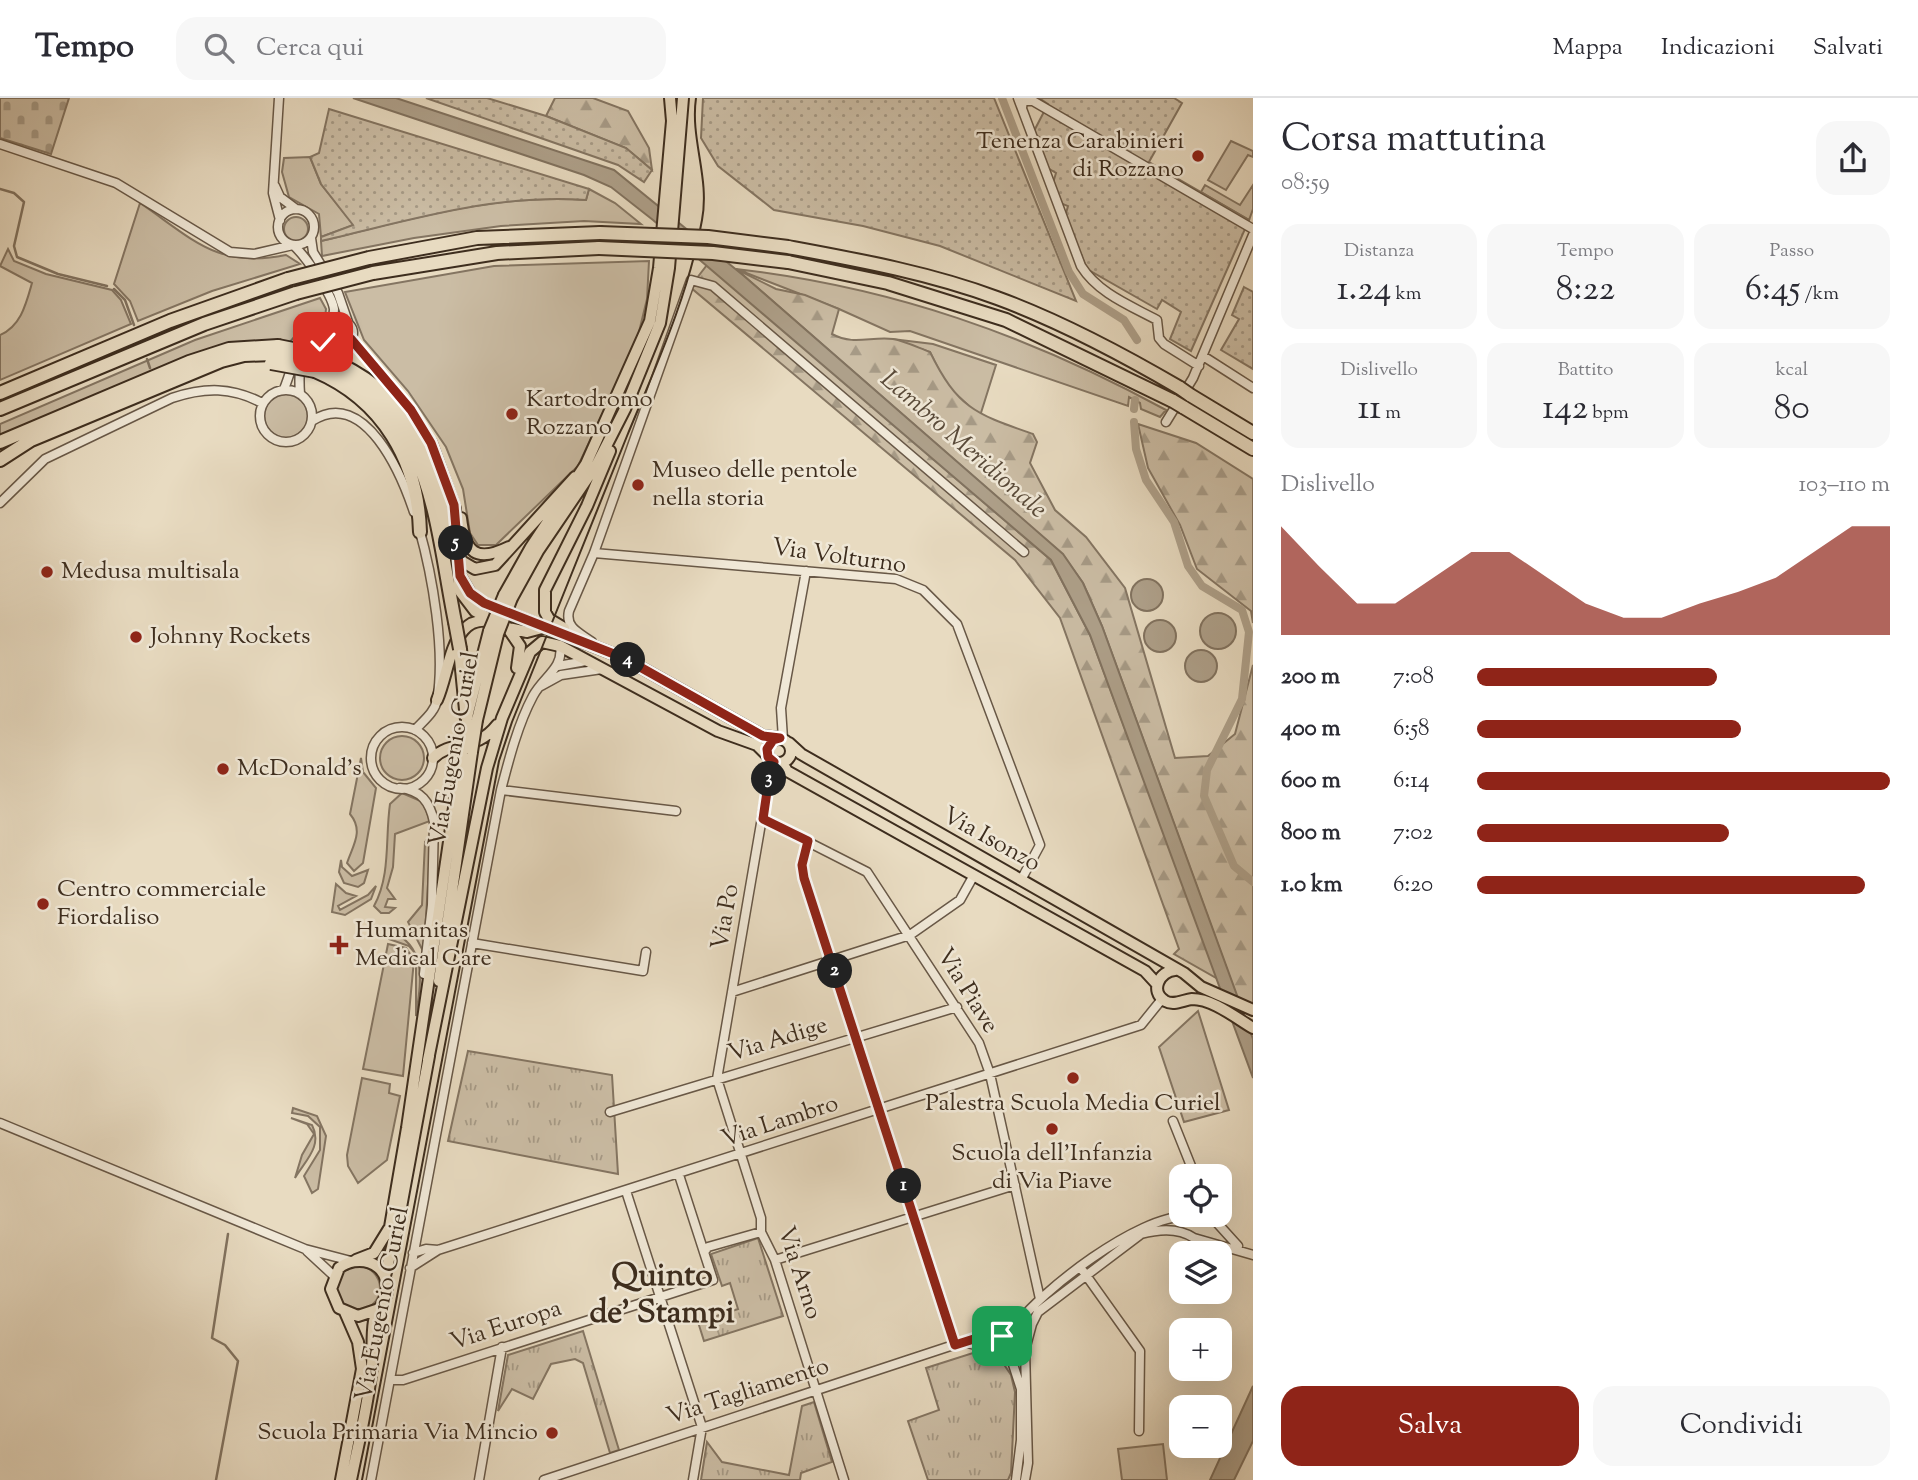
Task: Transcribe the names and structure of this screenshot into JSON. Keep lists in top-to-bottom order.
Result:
{
  "streets": {
    "main road": ["Via Eugenio Curiel", "Via Isonzo"],
    "street": [
      "Via Volturno",
      "Via Po",
      "Via Piave",
      "Via Adige",
      "Via Lambro",
      "Via Arno",
      "Via Europa",
      "Via Tagliamento"
    ]
  },
  "crossings": [
    ["Via Volturno", "Via Isonzo"],
    ["Via Eugenio Curiel", "Via Europa"],
    ["Via Isonzo", "Via Po"],
    ["Via Isonzo", "Via Lambro"],
    ["Via Po", "Via Piave"],
    ["Via Po", "Via Adige"],
    ["Via Po", "Via Arno"],
    ["Via Piave", "Via Adige"],
    ["Via Piave", "Via Lambro"],
    ["Via Adige", "Via Arno"],
    ["Via Lambro", "Via Arno"],
    ["Via Arno", "Via Tagliamento"]
  ],
  "districts": ["Quinto de' Stampi"],
  "water": ["Lambro Meridionale"],
  "places": {
    "other": [
      "Tenenza Carabinieri di Rozzano",
      "Kartodromo Rozzano",
      "Museo delle pentole nella storia",
      "Medusa multisala",
      "Johnny Rockets",
      "McDonald's",
      "Centro commerciale Fiordaliso",
      "Palestra Scuola Media Curiel",
      "Scuola dell'Infanzia di Via Piave",
      "Scuola Primaria Via Mincio"
    ],
    "health": ["Humanitas Medical Care"]
  },
  "page": {
    "header": "Tempo",
    "search": "Cerca qui",
    "nav": ["Mappa", "Indicazioni", "Salvati"],
    "heading": ["Corsa mattutina", "08:59"],
    "stats": [
      ["Distanza", "1.24 km"],
      ["Tempo", "8:22"],
      ["Passo", "6:45 /km"],
      ["Dislivello", "11 m"],
      ["Battito", "142 bpm"],
      ["kcal", "80"]
    ],
    "chart": ["Dislivello", "103–110 m"],
    "pins": [
      "5",
      "4",
      "3",
      "2",
      "1"
    ],
    "list": [
      {
        "name": "200 m",
        "note": "7:08"
      },
      {
        "name": "400 m",
        "note": "6:58"
      },
      {
        "name": "600 m",
        "note": "6:14"
      },
      {
        "name": "800 m",
        "note": "7:02"
      },
      {
        "name": "1.0 km",
        "note": "6:20"
      }
    ],
    "map_buttons": ["+", "−"],
    "buttons": ["Salva", "Condividi"]
  }
}
